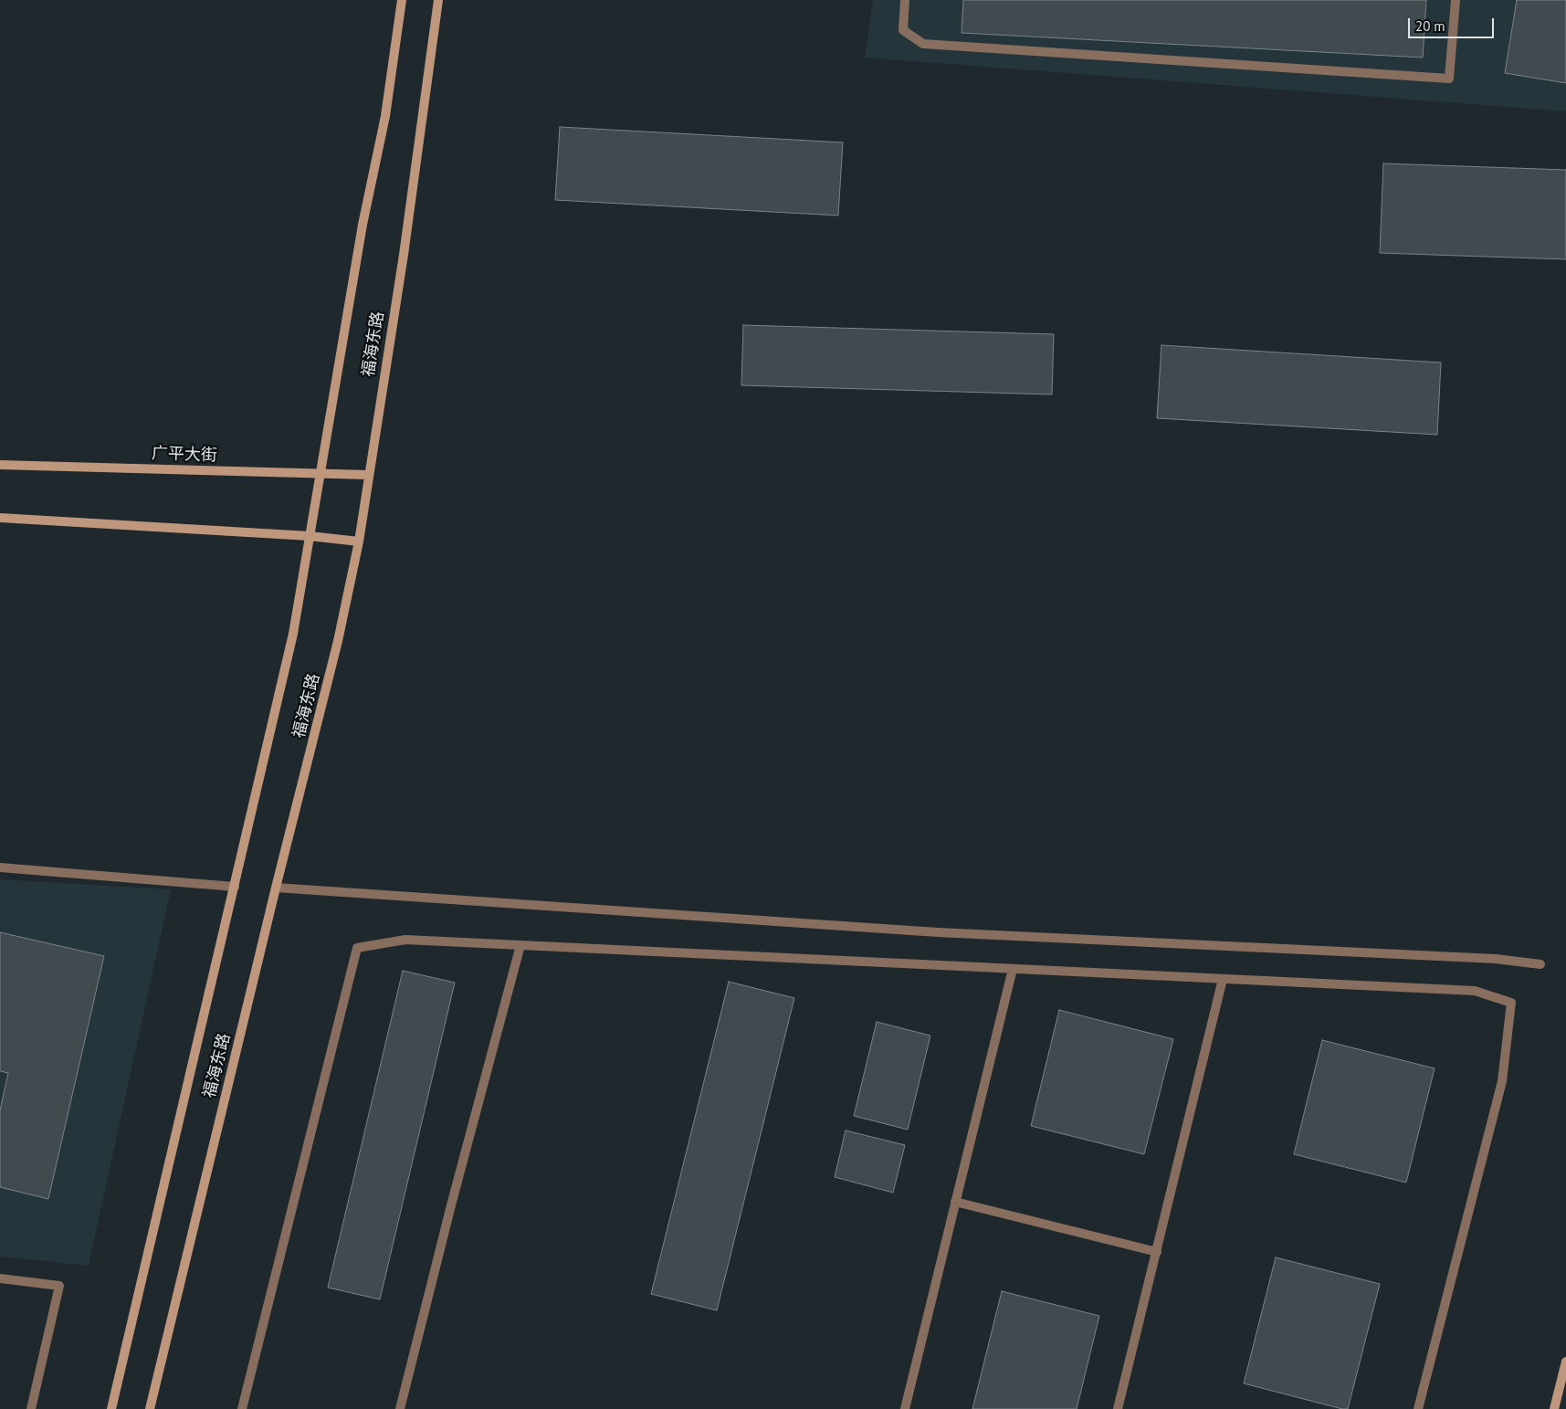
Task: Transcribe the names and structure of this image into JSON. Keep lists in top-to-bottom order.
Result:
{
  "streets": {
    "street": ["福海东路", "广平大街"]
  },
  "crossings": [
    ["福海东路", "广平大街"]
  ],
  "scale_bar": "20 m"
}
